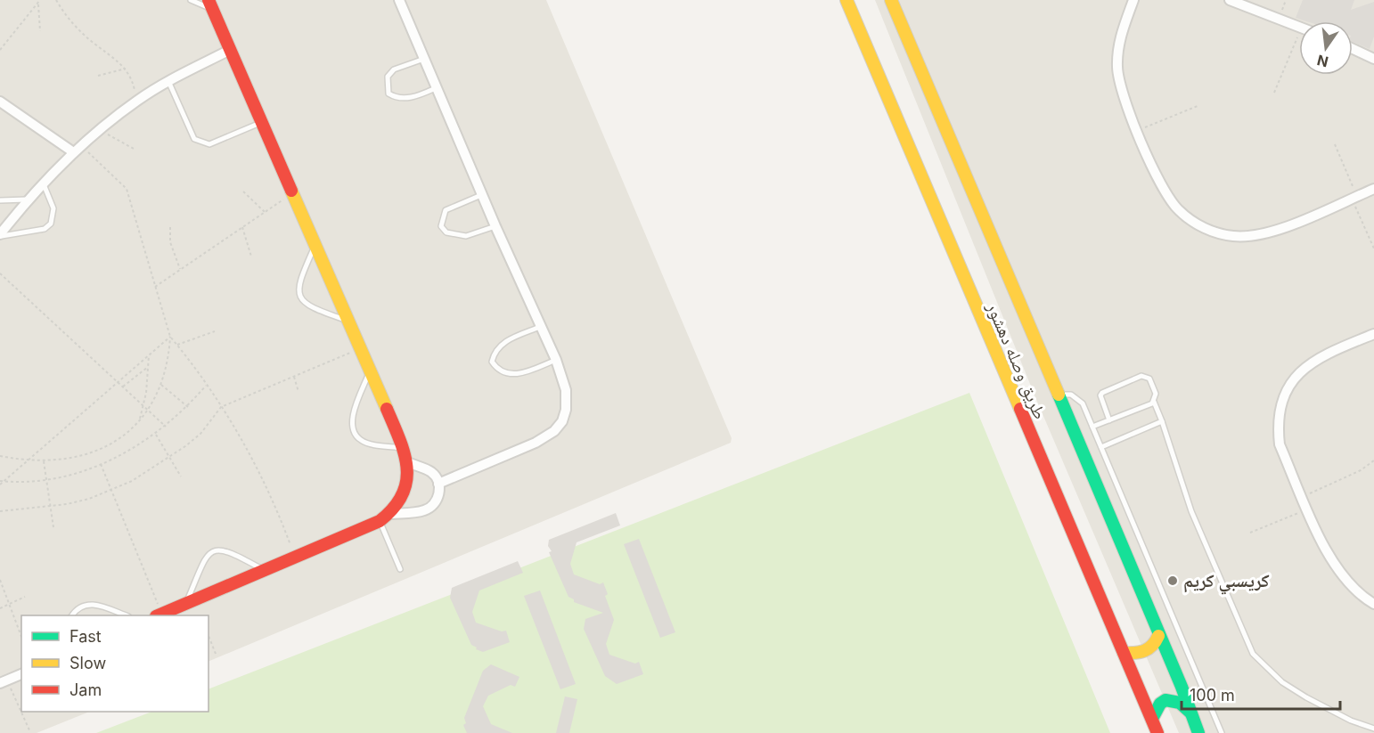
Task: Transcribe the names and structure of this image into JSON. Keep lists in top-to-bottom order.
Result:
{
  "streets": {
    "main road": ["طريق وصله دهشور"]
  },
  "places": ["كريسبي كريم"],
  "legend": ["Fast", "Slow", "Jam"],
  "scale_bar": "100 m",
  "north": "bottom"
}
